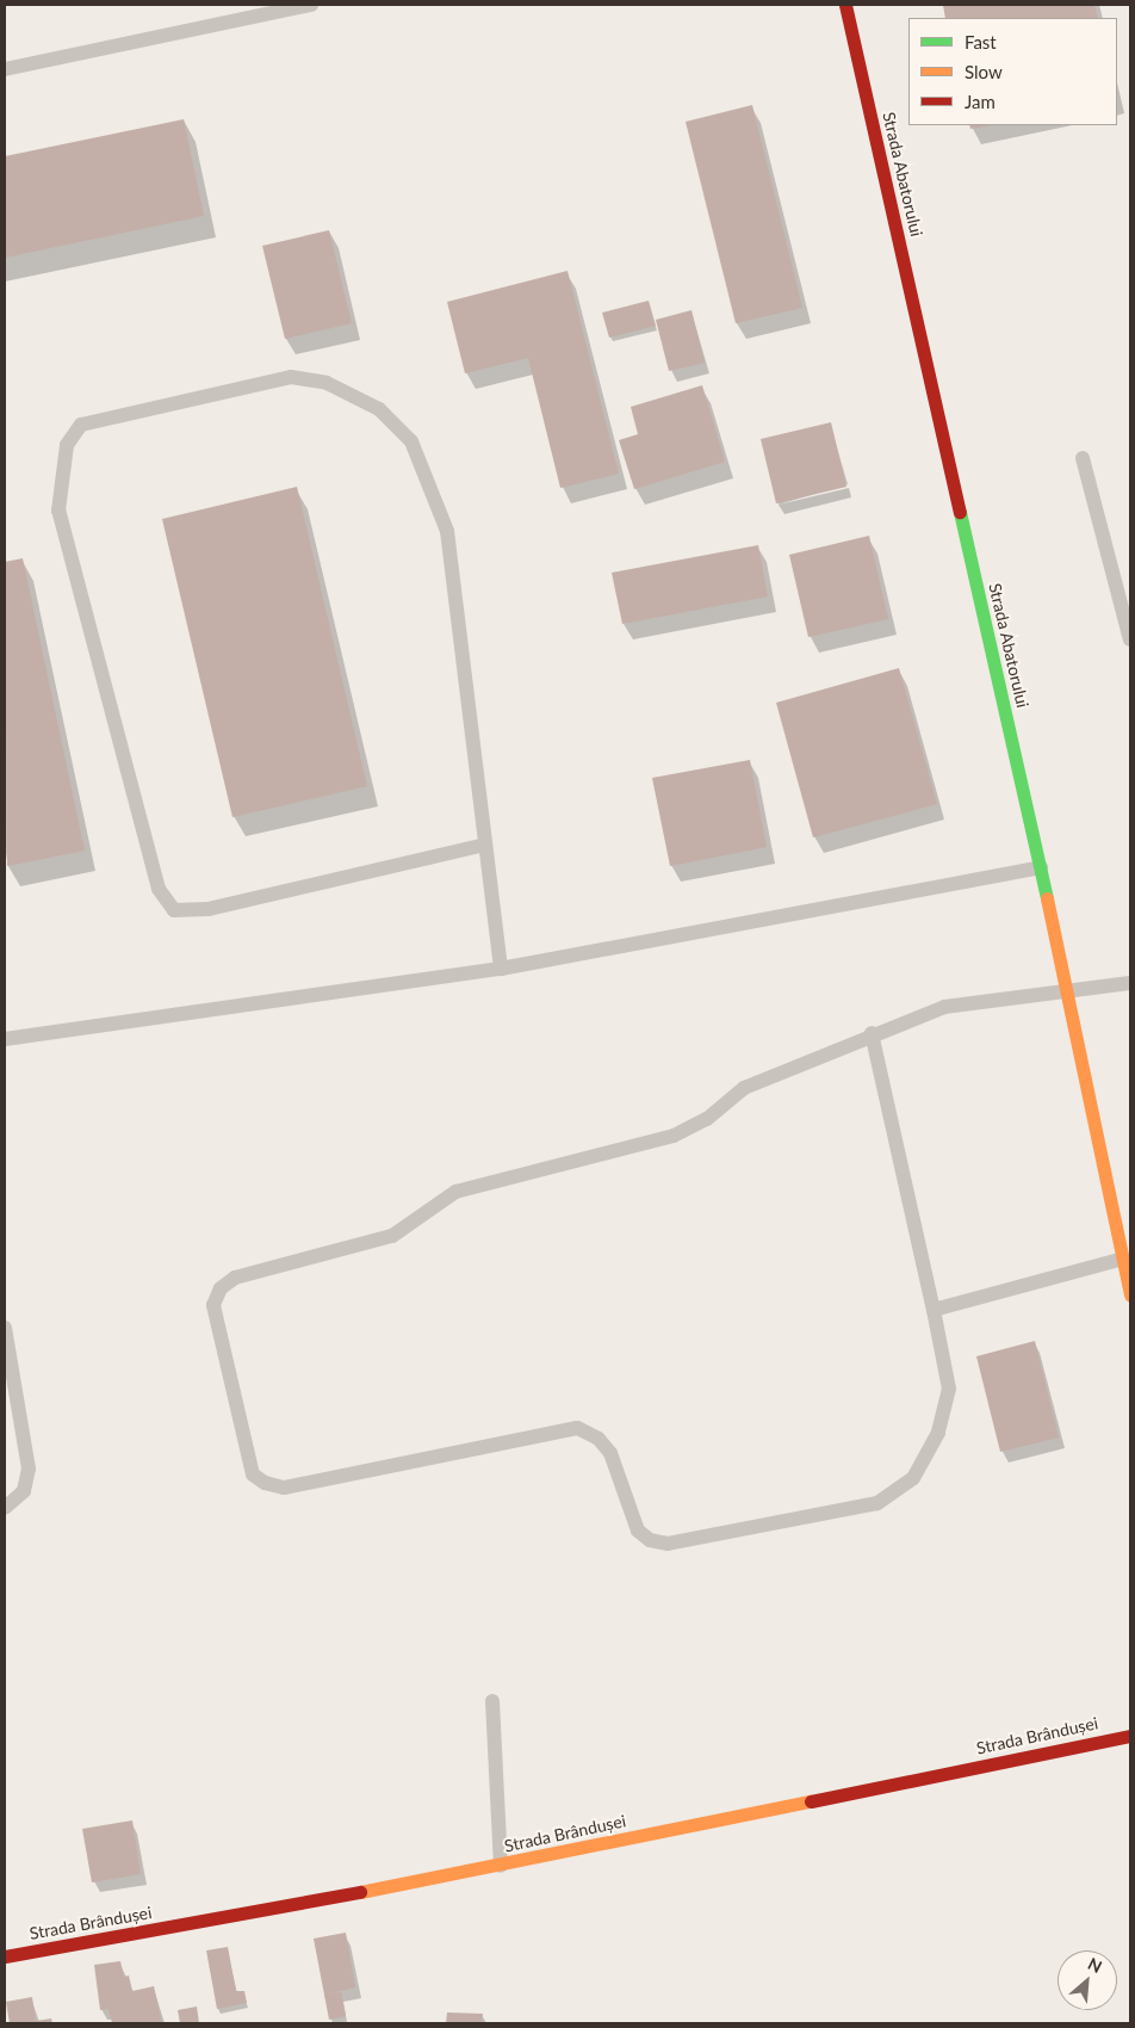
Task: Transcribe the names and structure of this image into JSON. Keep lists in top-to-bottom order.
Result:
{
  "streets": {
    "street": ["Strada Abatorului", "Strada Brândușei"]
  },
  "legend": ["Fast", "Slow", "Jam"],
  "north": "top right"
}
